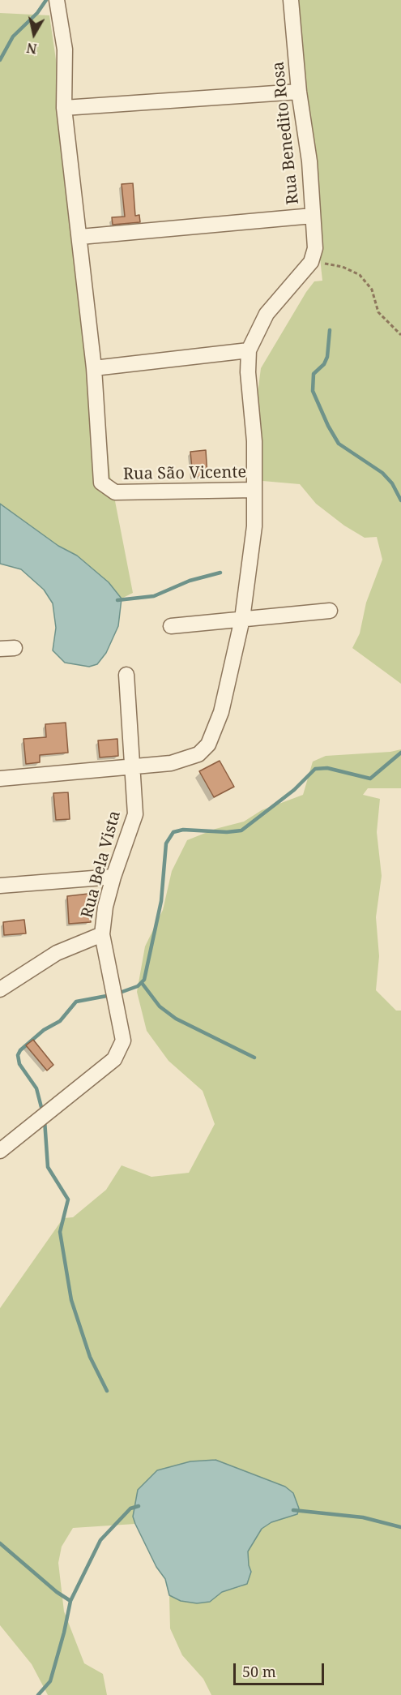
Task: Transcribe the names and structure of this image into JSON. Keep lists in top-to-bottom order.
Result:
{
  "streets": {
    "street": ["Rua Benedito Rosa", "Rua São Vicente", "Rua Bela Vista"]
  },
  "crossings": [
    ["Rua São Vicente", "Rua Bela Vista"]
  ],
  "scale_bar": "50 m",
  "north": "bottom"
}
